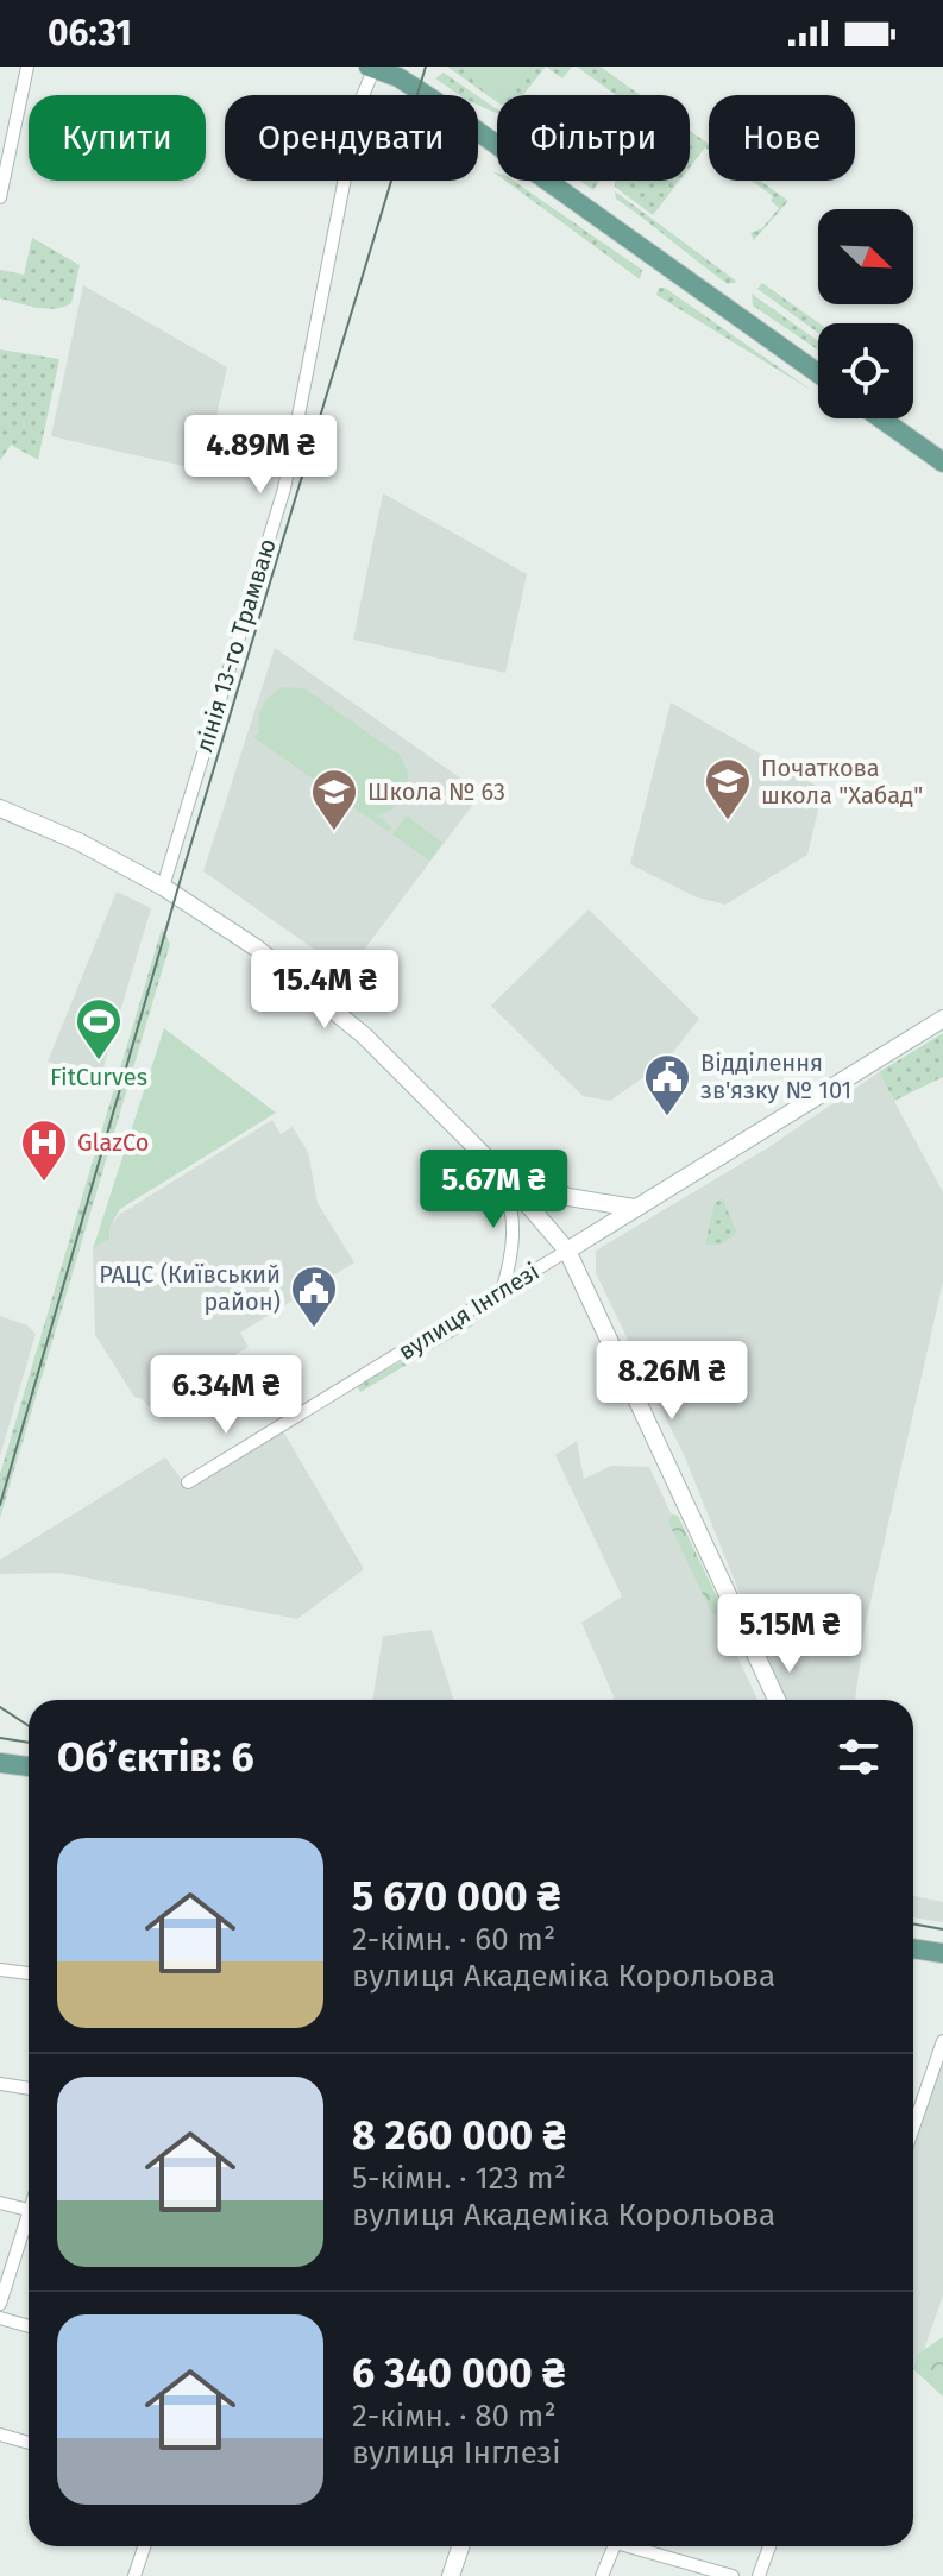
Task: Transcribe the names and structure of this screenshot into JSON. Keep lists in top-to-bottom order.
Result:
{
  "streets": {
    "main road": ["вулиця Інглезі"],
    "street": ["лінія 13-го Трамваю"]
  },
  "places": {
    "school or university": ["Початкова школа \"Хабад\"", "Школа № 63"],
    "sports": ["FitCurves"],
    "public building": ["Відділення зв'язку № 101", "РАЦС (Київський район)"],
    "hospital": ["GlazCo"]
  },
  "north": "bottom right",
  "page": {
    "status": "06:31",
    "chip": [
      "Купити",
      "Орендувати",
      "Фільтри",
      "Нове"
    ],
    "price": [
      "4.89M ₴",
      "15.4M ₴",
      "5.67M ₴",
      "8.26M ₴",
      "6.34M ₴",
      "5.15M ₴"
    ],
    "heading": "Об’єктів: 6",
    "list": [
      {
        "name": "5 670 000 ₴",
        "note": "2-кімн. · 60 m² · вулиця Академіка Корольова"
      },
      {
        "name": "8 260 000 ₴",
        "note": "5-кімн. · 123 m² · вулиця Академіка Корольова"
      },
      {
        "name": "6 340 000 ₴",
        "note": "2-кімн. · 80 m² · вулиця Інглезі"
      }
    ]
  }
}
